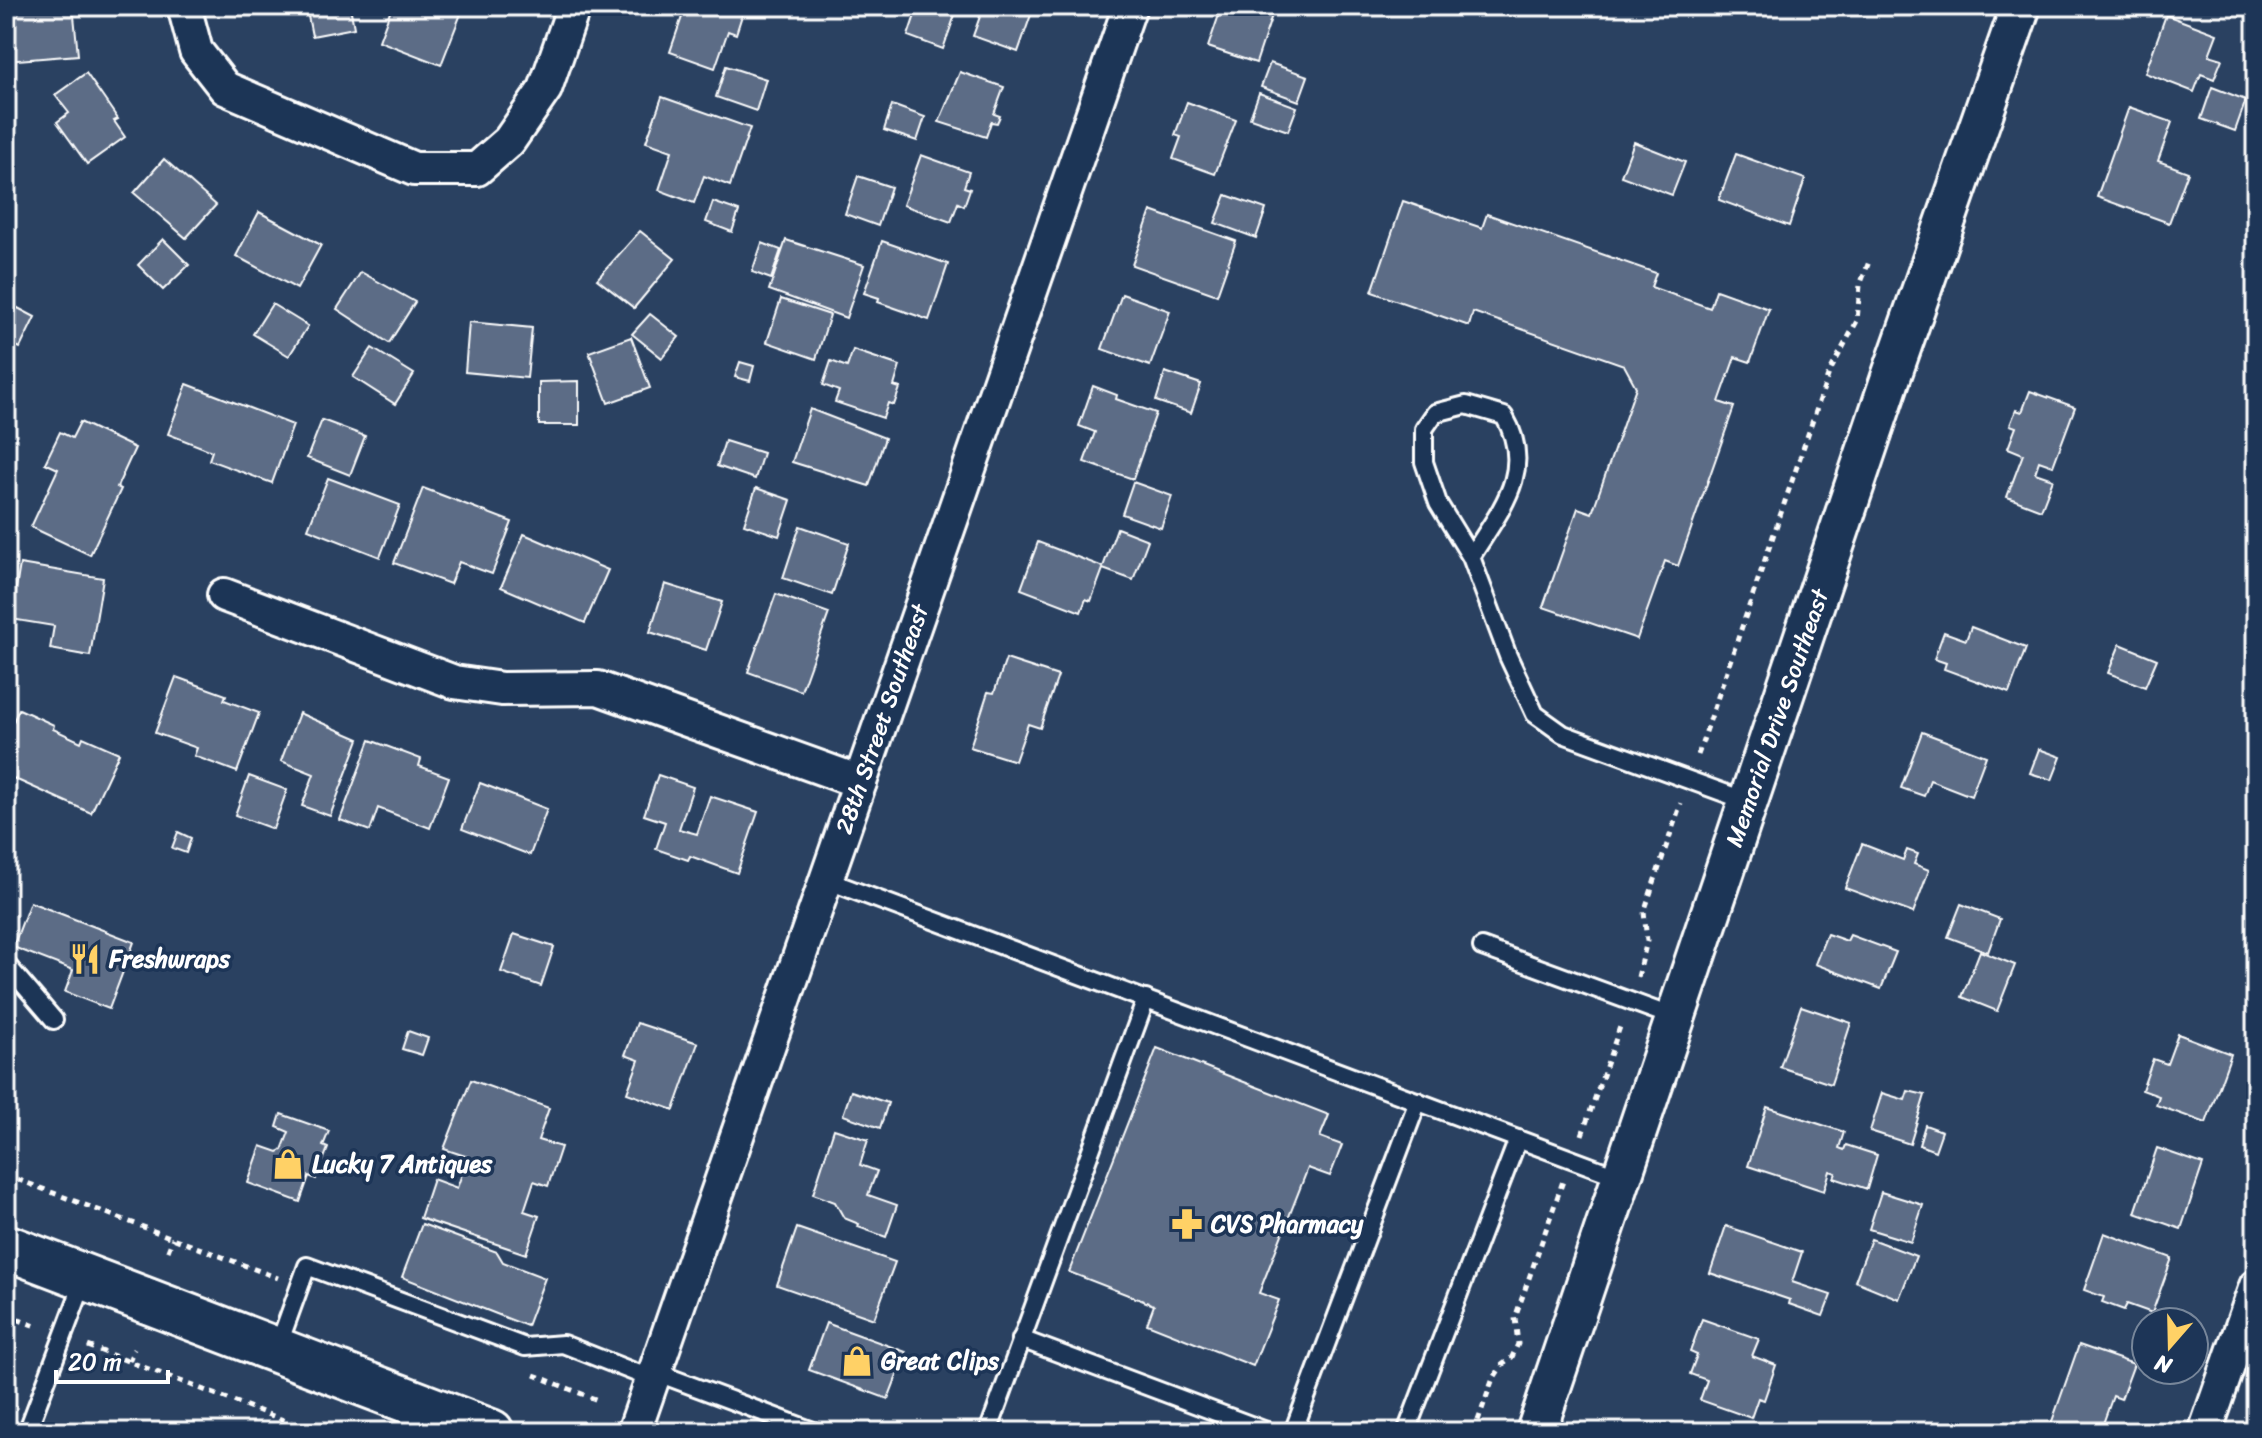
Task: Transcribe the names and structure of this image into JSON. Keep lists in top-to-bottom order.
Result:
{
  "streets": {
    "street": ["Memorial Drive Southeast", "28th Street Southeast"]
  },
  "places": {
    "restaurant": ["Freshwraps"],
    "shop": ["Lucky 7 Antiques", "Great Clips"],
    "pharmacy": ["CVS Pharmacy"]
  },
  "scale_bar": "20 m",
  "north": "bottom"
}
